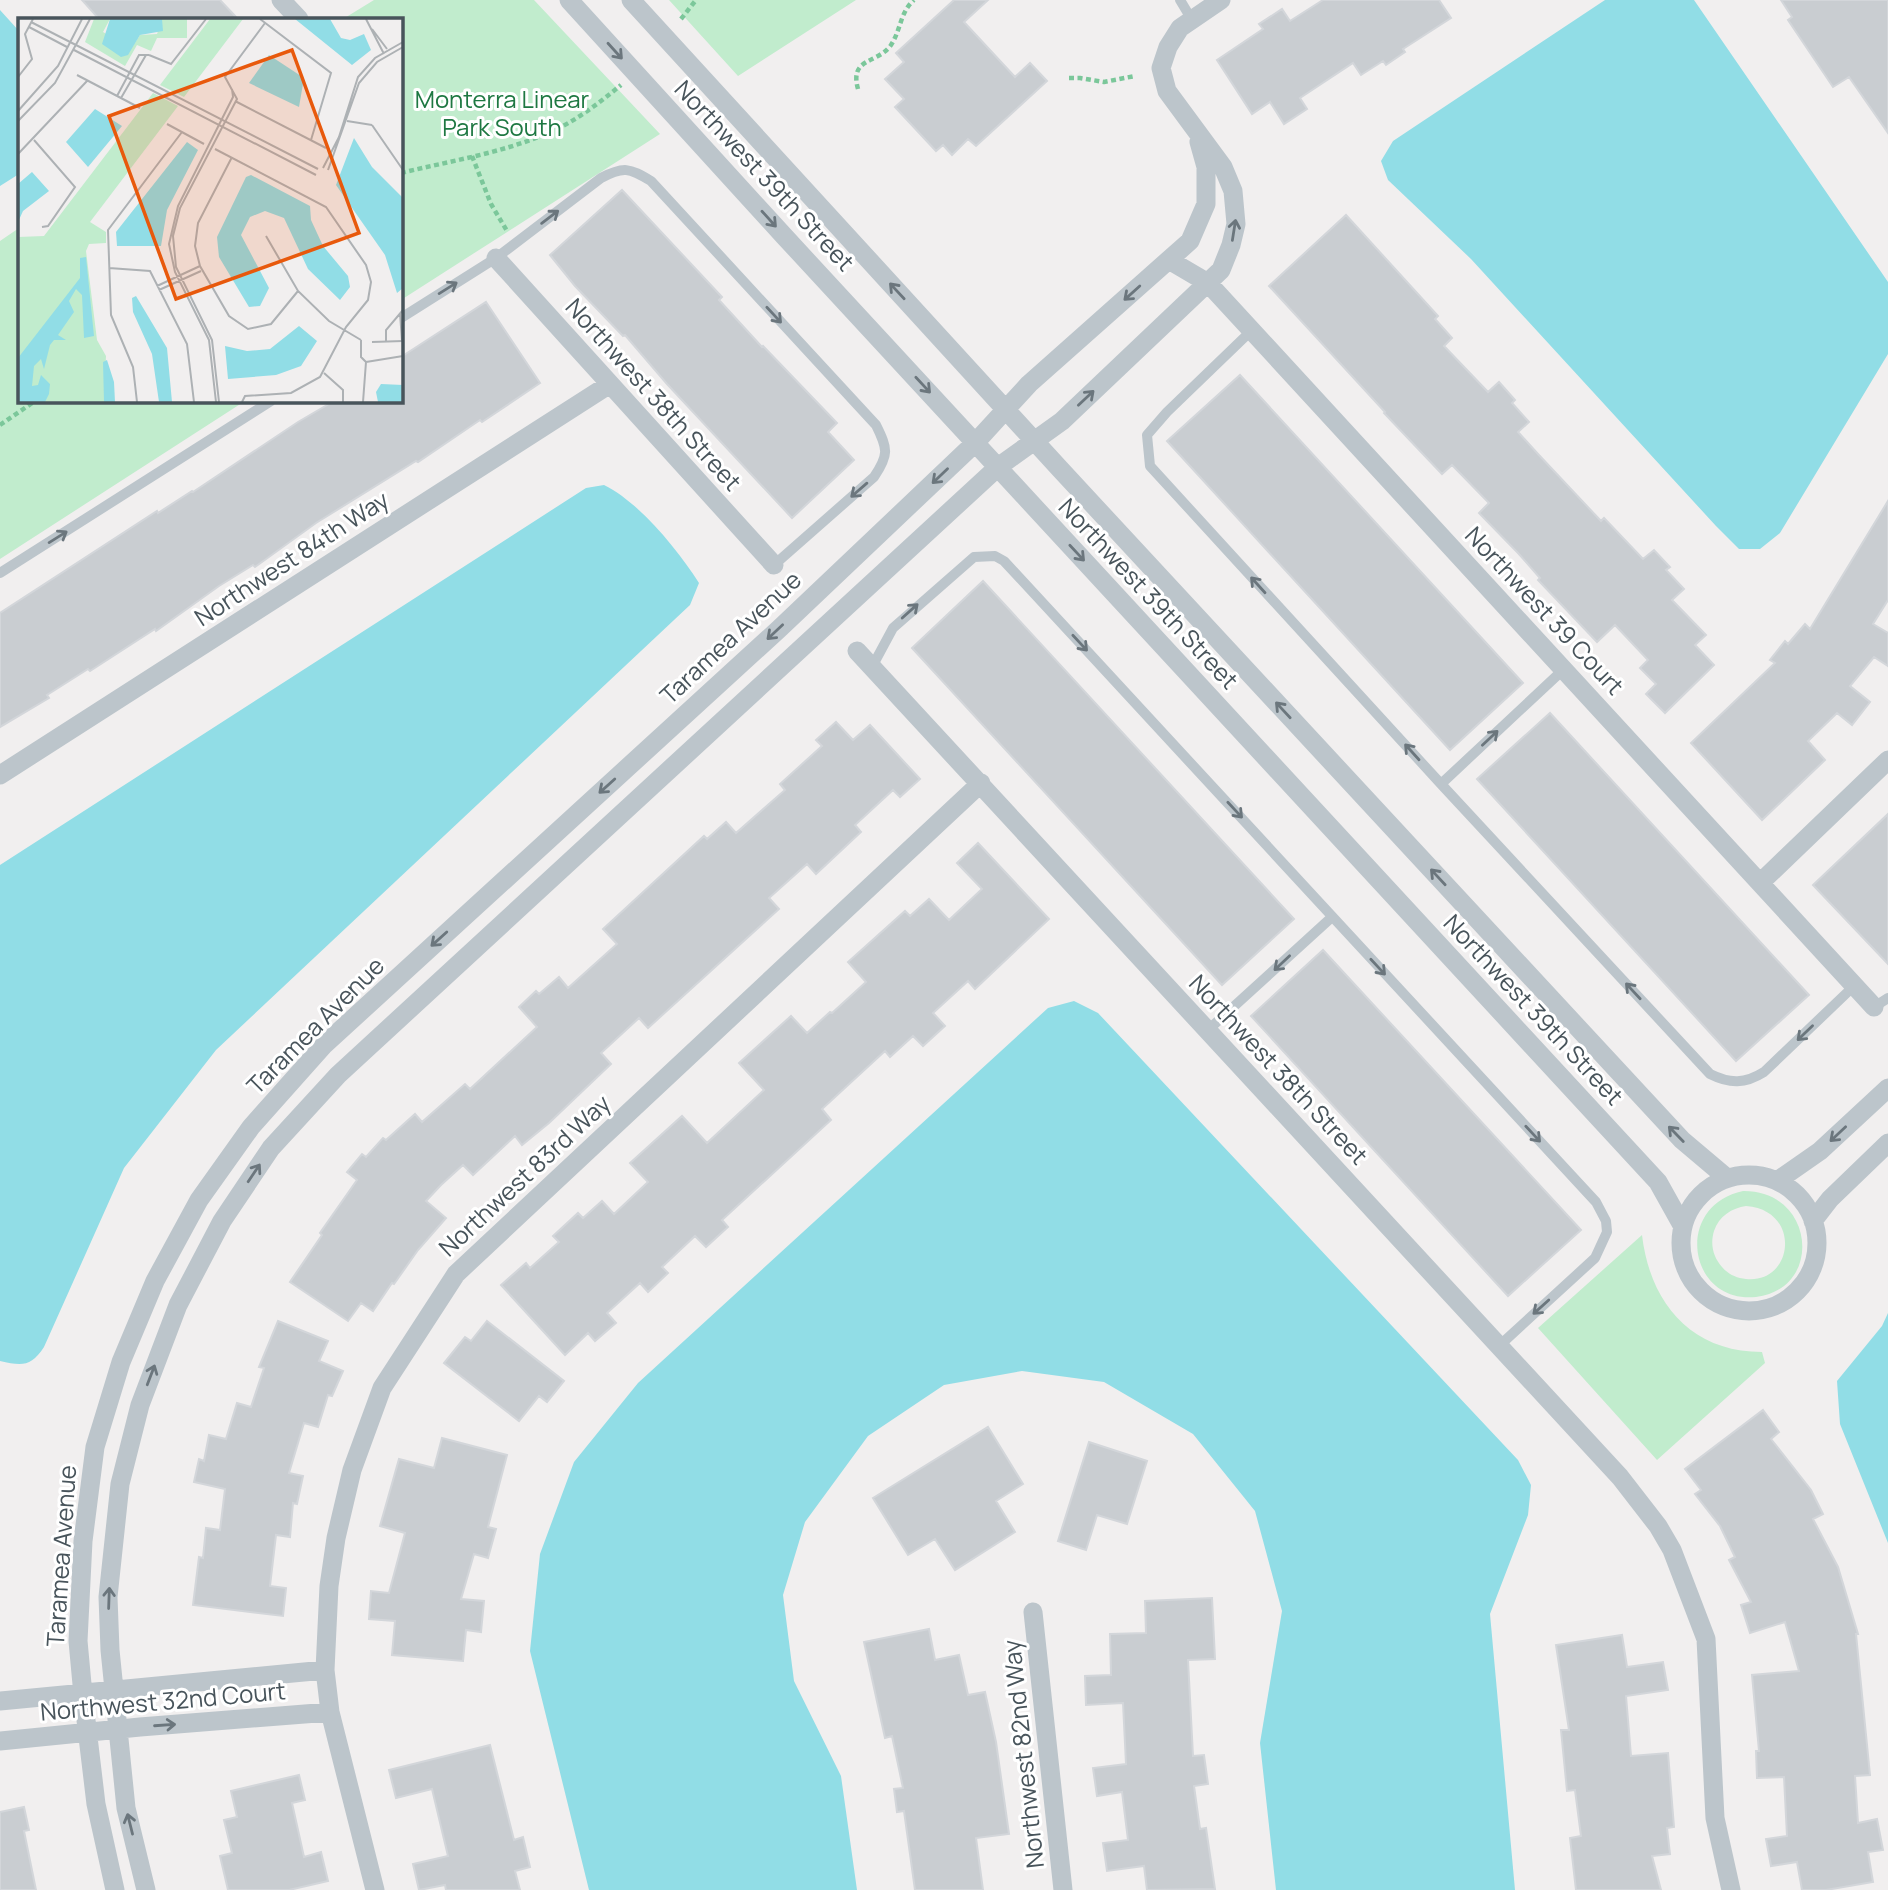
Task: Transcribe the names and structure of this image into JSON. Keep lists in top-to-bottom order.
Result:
{
  "streets": {
    "street": [
      "Northwest 39th Street",
      "Northwest 38th Street",
      "Northwest 84th Way",
      "Northwest 39 Court",
      "Taramea Avenue",
      "Northwest 83rd Way",
      "Northwest 32nd Court",
      "Northwest 82nd Way"
    ]
  },
  "crossings": [
    ["Northwest 39th Street", "Taramea Avenue"],
    ["Northwest 38th Street", "Northwest 84th Way"],
    ["Northwest 38th Street", "Northwest 83rd Way"],
    ["Northwest 39 Court", "Taramea Avenue"],
    ["Taramea Avenue", "Northwest 32nd Court"],
    ["Northwest 83rd Way", "Northwest 32nd Court"]
  ],
  "parks": ["Monterra Linear Park South"]
}
